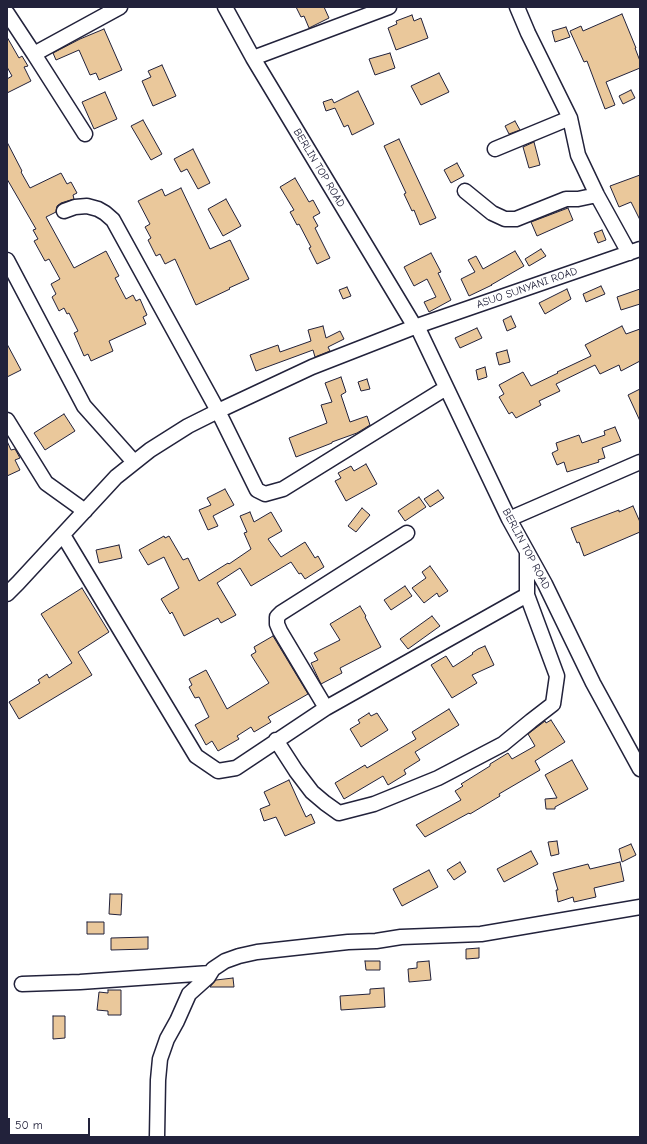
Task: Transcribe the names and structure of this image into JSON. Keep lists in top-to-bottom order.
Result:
{
  "streets": {
    "street": ["BERLIN TOP ROAD", "ASUO SUNYANI ROAD"]
  },
  "crossings": [
    ["BERLIN TOP ROAD", "ASUO SUNYANI ROAD"]
  ],
  "scale_bar": "50 m"
}
